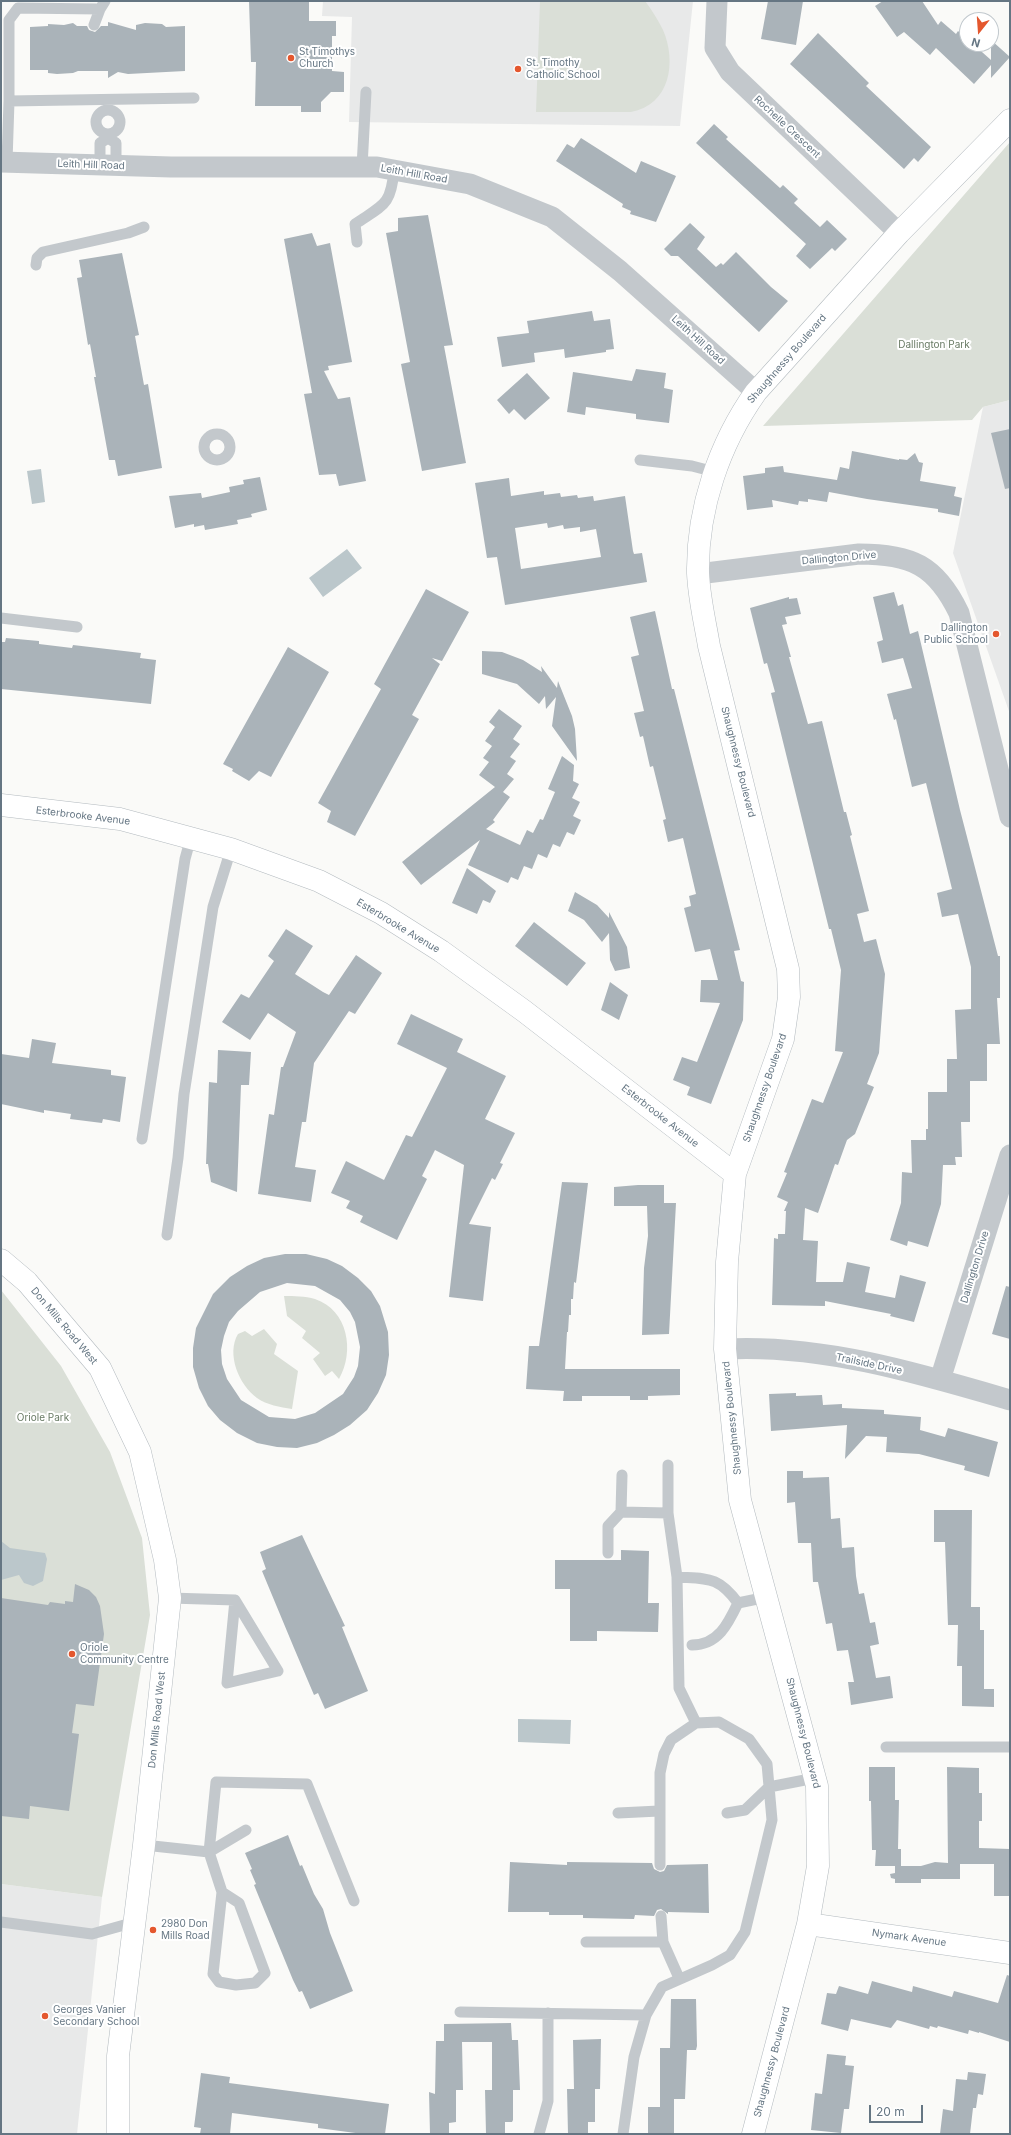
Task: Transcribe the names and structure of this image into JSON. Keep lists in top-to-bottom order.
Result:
{
  "streets": {
    "street": [
      "Rochelle Crescent",
      "Leith Hill Road",
      "Shaughnessy Boulevard",
      "Dallington Drive",
      "Esterbrooke Avenue",
      "Don Mills Road West",
      "Trailside Drive",
      "Nymark Avenue"
    ]
  },
  "crossings": [
    ["Rochelle Crescent", "Shaughnessy Boulevard"],
    ["Leith Hill Road", "Shaughnessy Boulevard"],
    ["Shaughnessy Boulevard", "Dallington Drive"],
    ["Shaughnessy Boulevard", "Esterbrooke Avenue"],
    ["Shaughnessy Boulevard", "Trailside Drive"],
    ["Shaughnessy Boulevard", "Nymark Avenue"],
    ["Dallington Drive", "Trailside Drive"]
  ],
  "parks": ["Dallington Park", "Oriole Park"],
  "places": [
    "St Timothys Church",
    "St. Timothy Catholic School",
    "Dallington Public School",
    "Oriole Community Centre",
    "2980 Don Mills Road",
    "Georges Vanier Secondary School"
  ],
  "scale_bar": "20 m",
  "north": "bottom"
}
